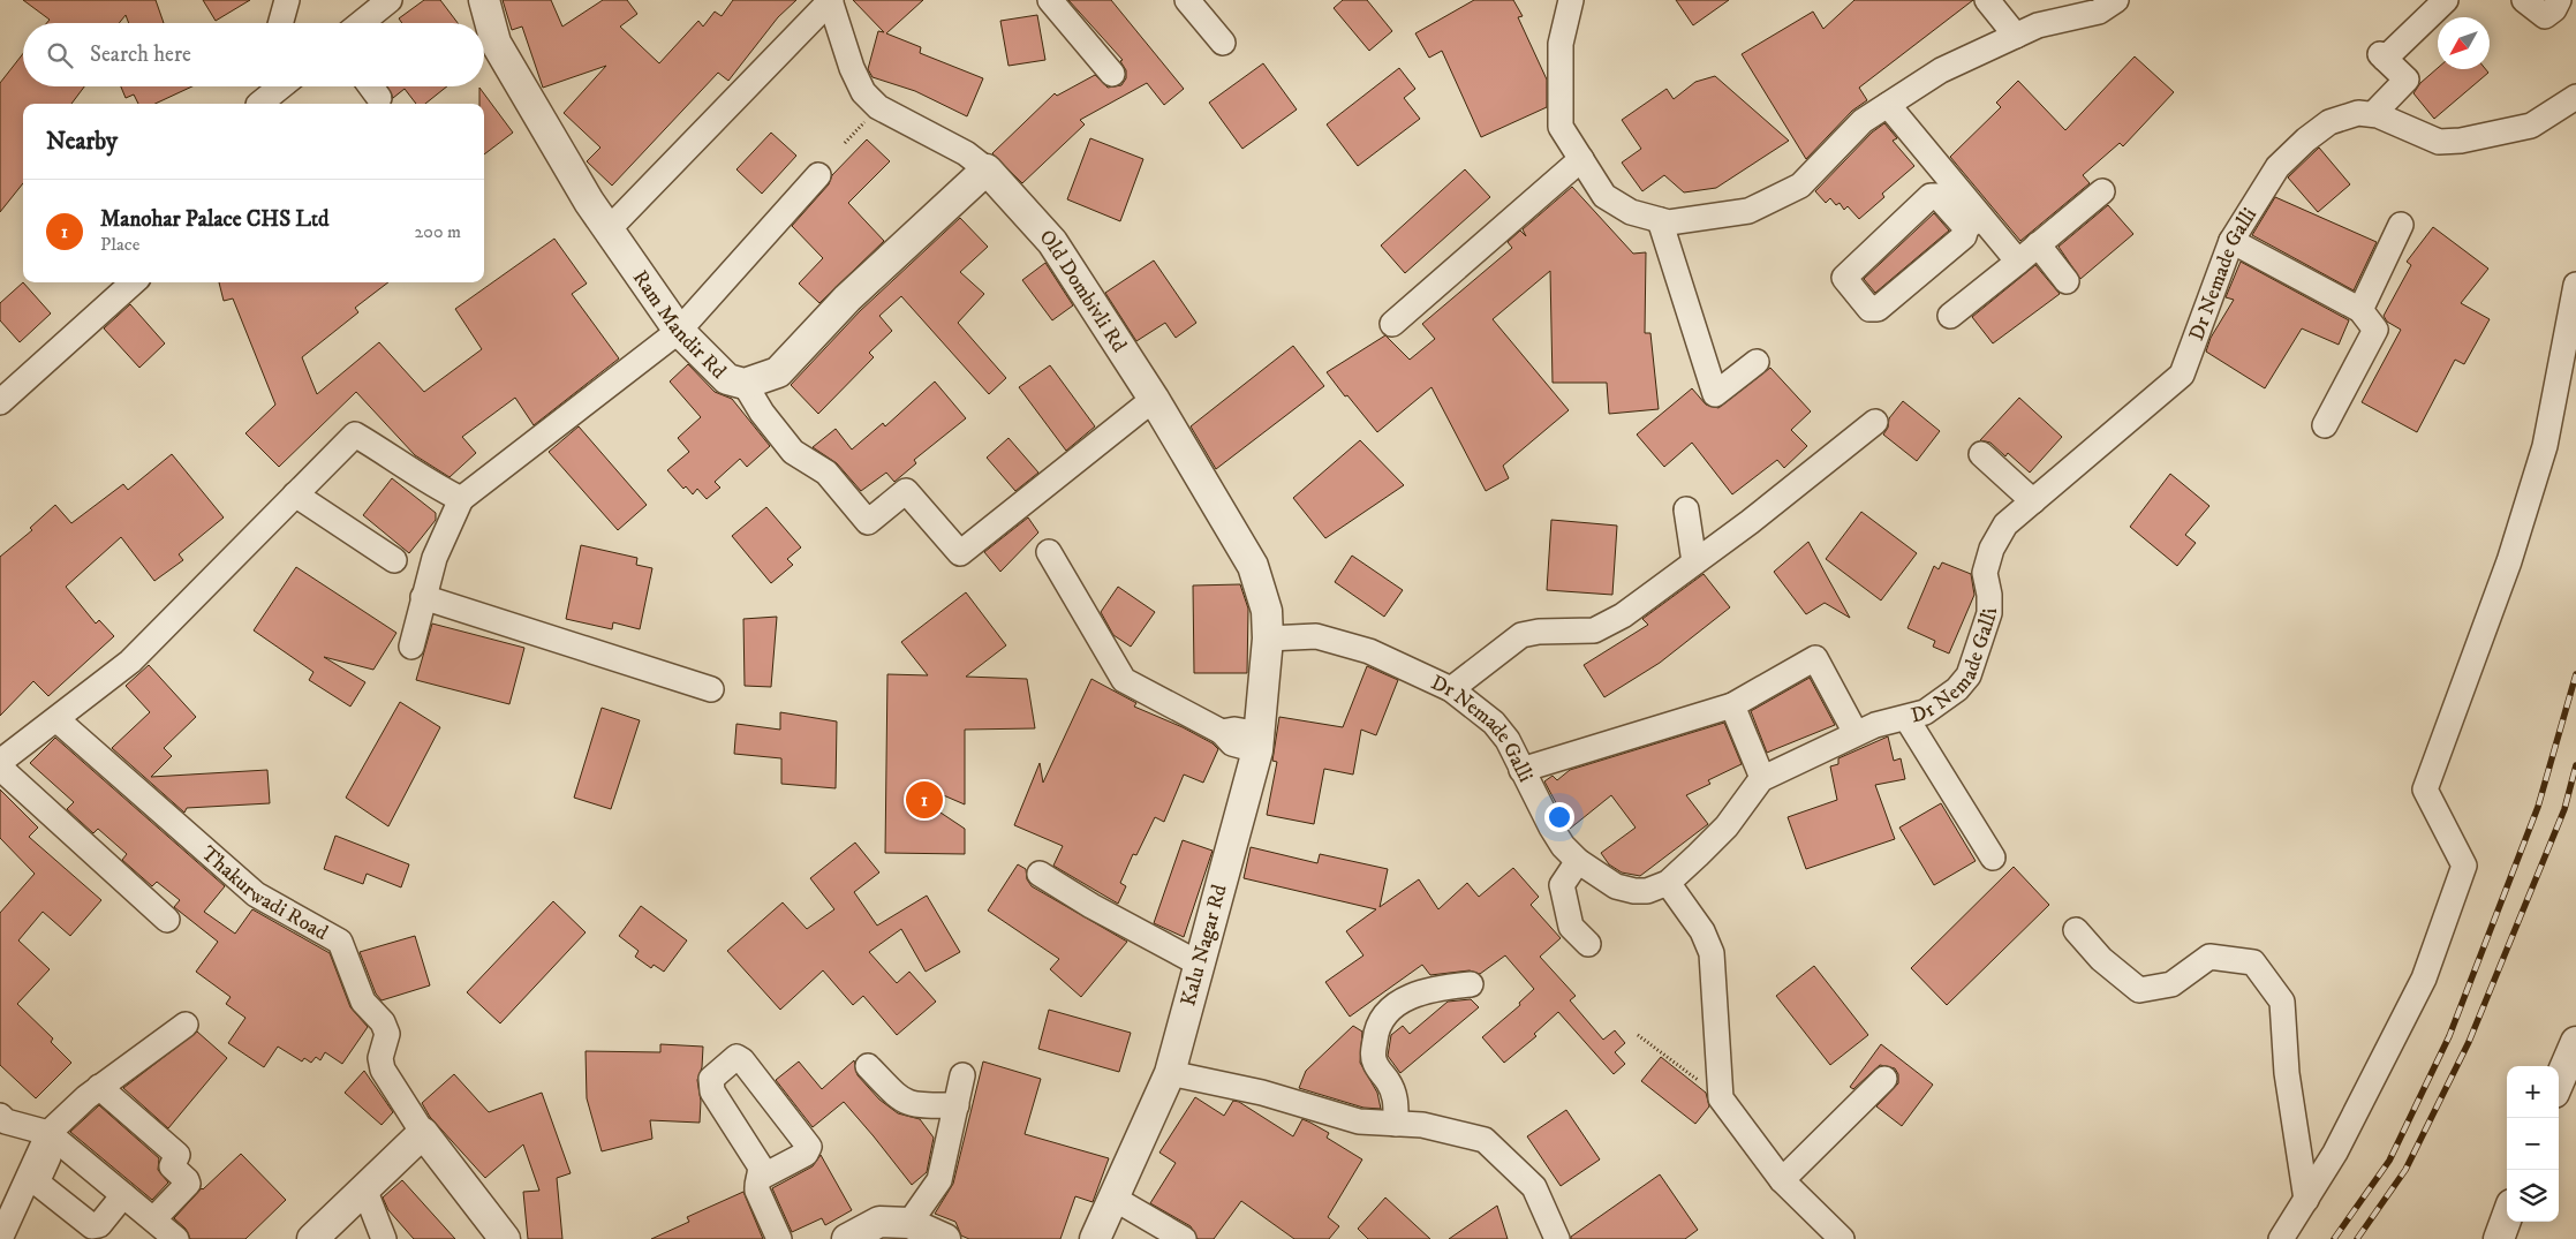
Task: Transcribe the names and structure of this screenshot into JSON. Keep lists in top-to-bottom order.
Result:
{
  "streets": {
    "street": [
      "Dr Nemade Galli",
      "Old Dombivli Rd",
      "Ram Mandir Rd",
      "Thakurwadi Road",
      "Kalu Nagar Rd"
    ]
  },
  "crossings": [
    ["Dr Nemade Galli", "Old Dombivli Rd"],
    ["Dr Nemade Galli", "Kalu Nagar Rd"],
    ["Old Dombivli Rd", "Ram Mandir Rd"],
    ["Old Dombivli Rd", "Kalu Nagar Rd"]
  ],
  "north": "bottom left",
  "page": {
    "search": "Search here",
    "heading": "Nearby",
    "list": [
      {
        "mark": "1",
        "name": "Manohar Palace CHS Ltd",
        "note": "Place",
        "value": "200 m"
      }
    ],
    "pins": "1",
    "map_buttons": ["+", "−"]
  }
}
